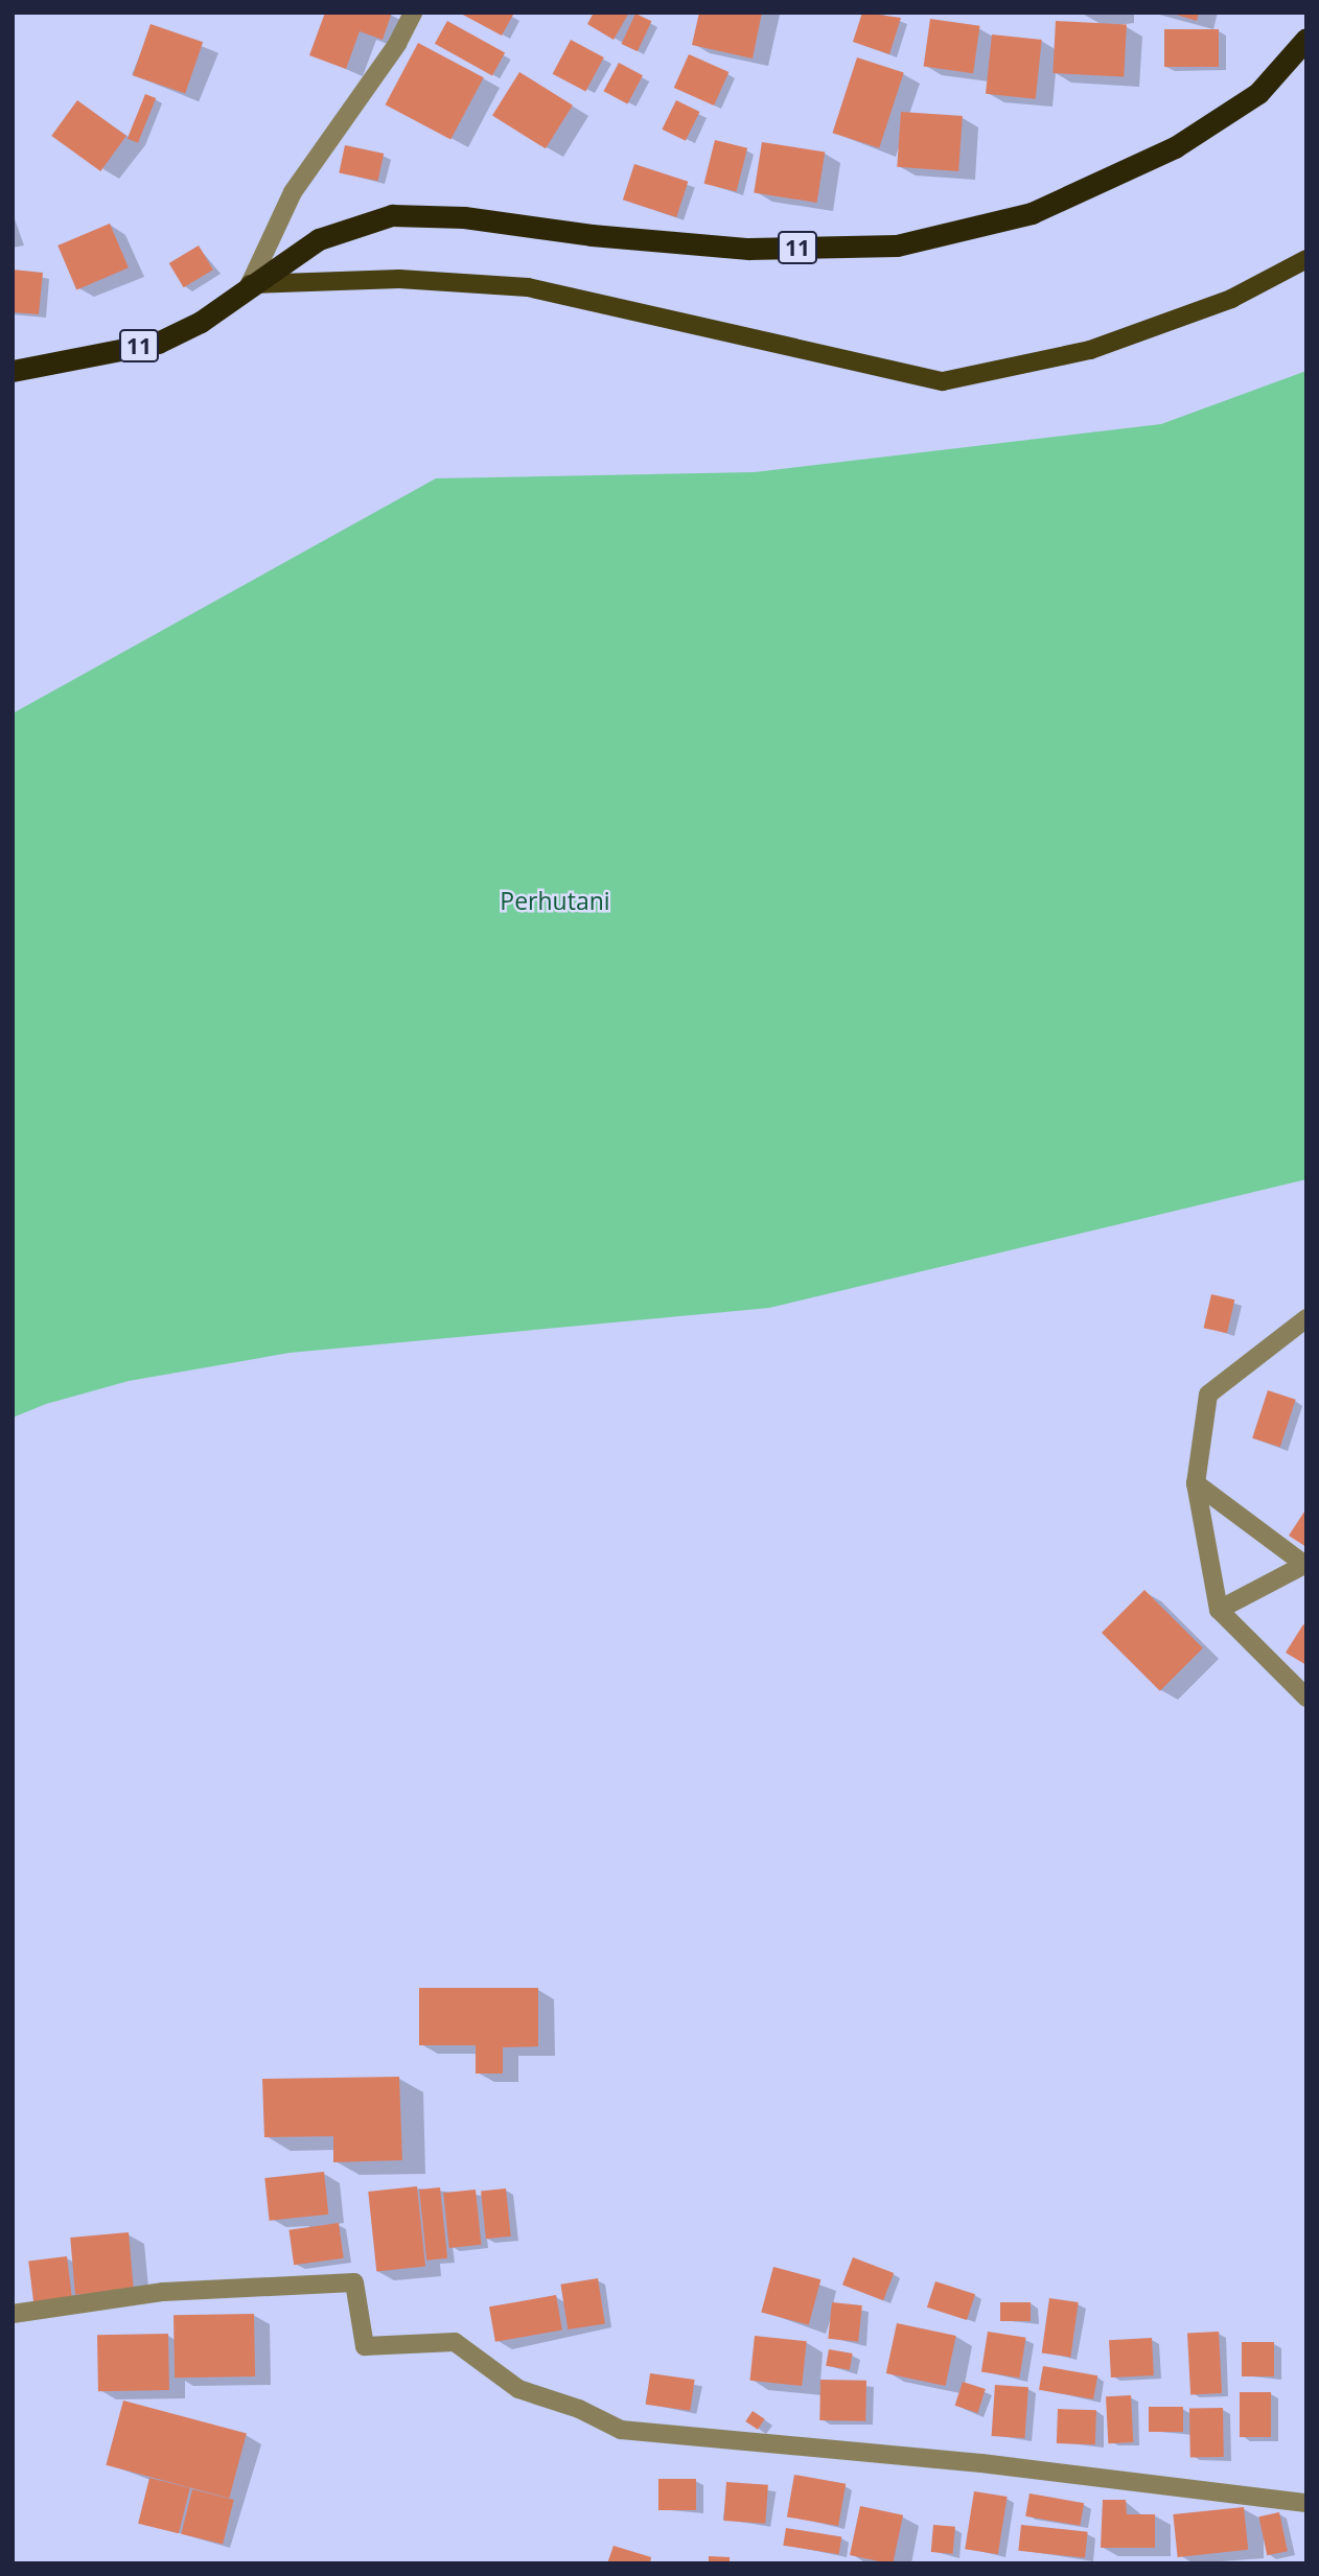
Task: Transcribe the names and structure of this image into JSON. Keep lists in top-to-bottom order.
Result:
{
  "streets": {
    "highway": ["11"]
  },
  "parks": ["Perhutani"]
}
